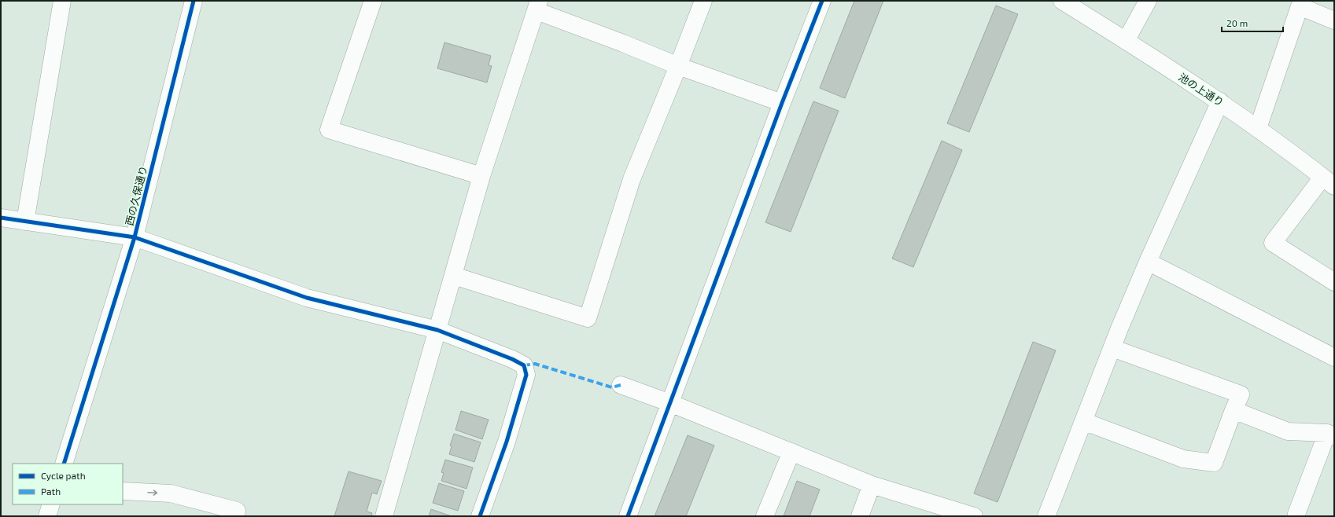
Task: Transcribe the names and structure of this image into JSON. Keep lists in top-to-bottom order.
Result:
{
  "streets": {
    "street": ["池の上通り", "西の久保通り"]
  },
  "legend": ["Cycle path", "Path"],
  "scale_bar": "20 m"
}
